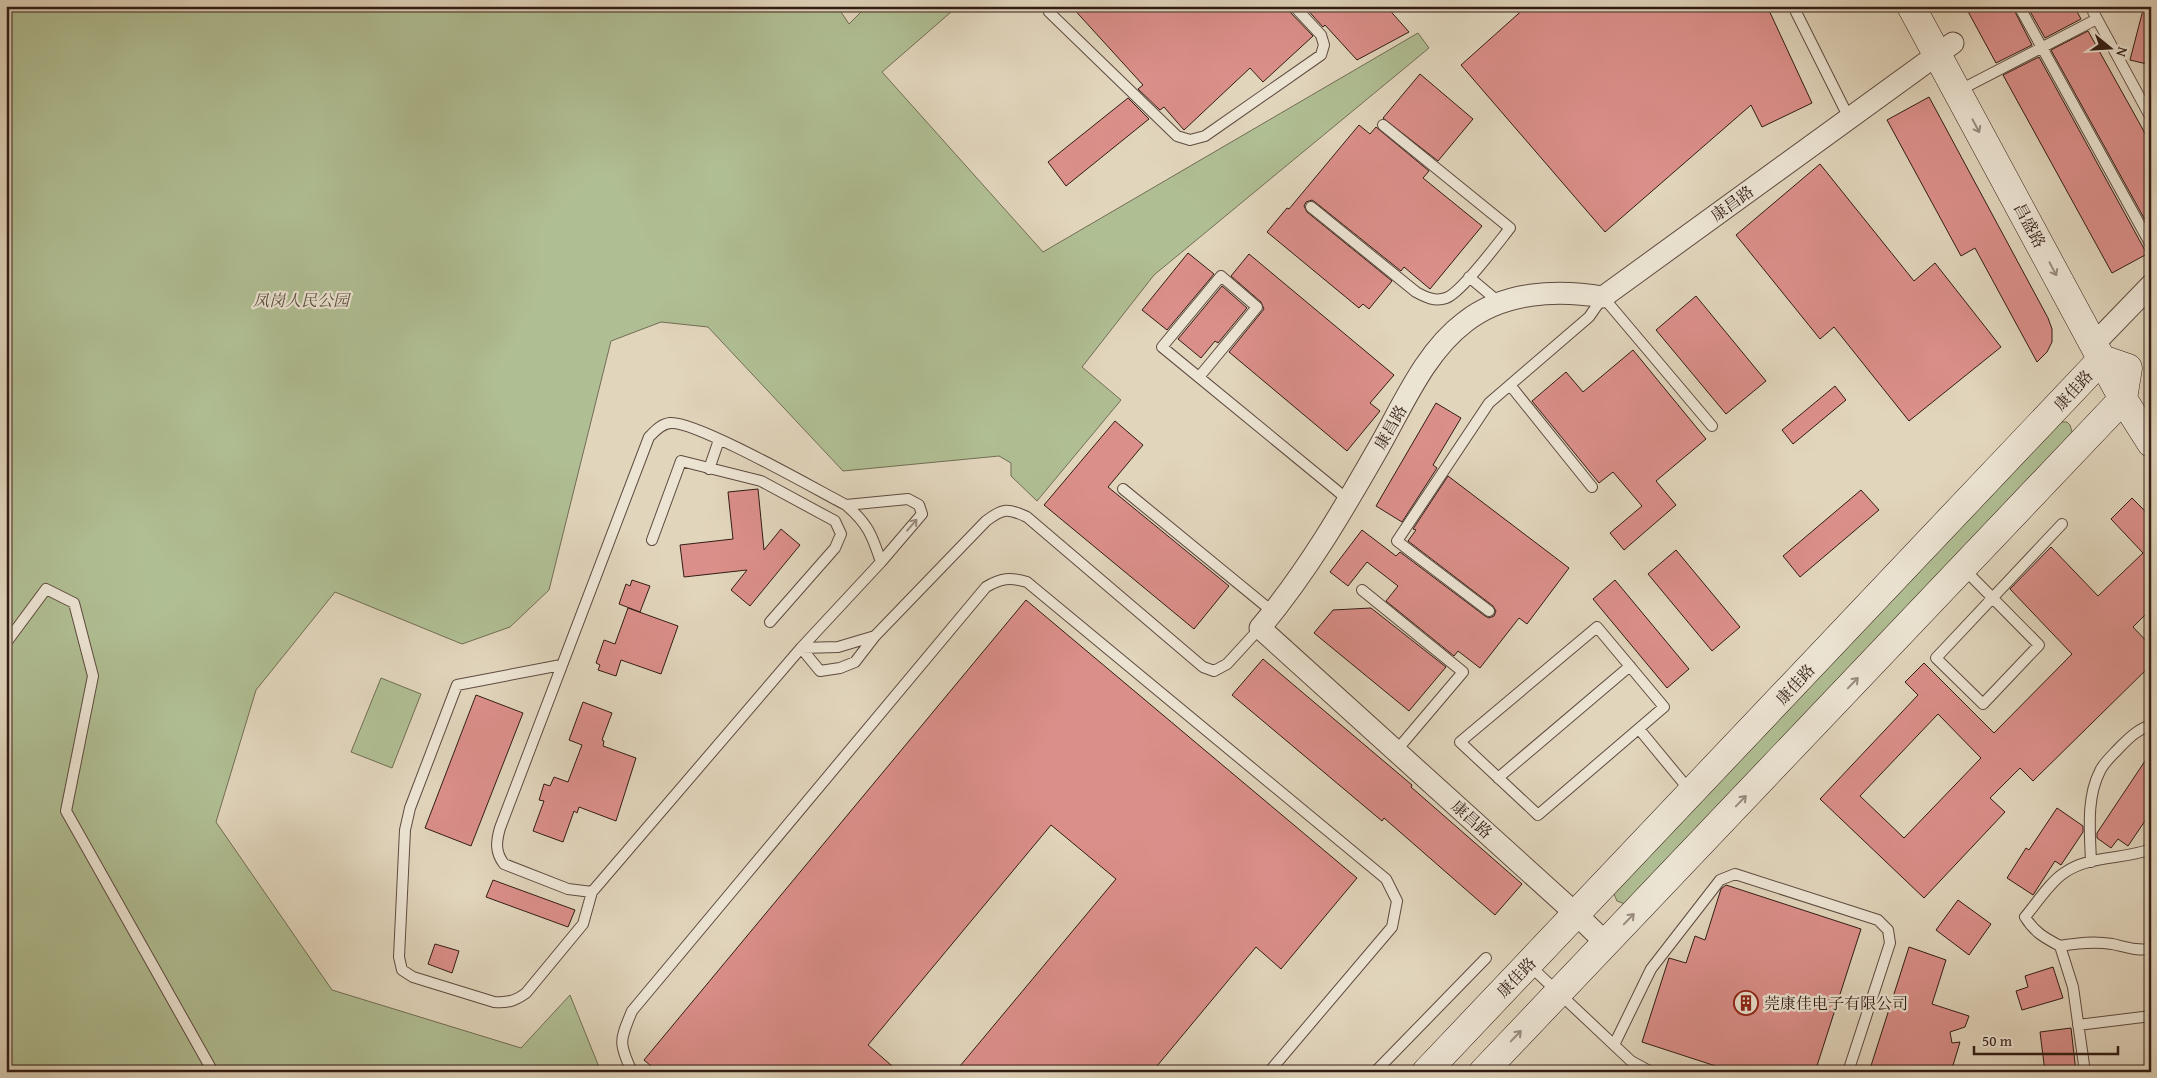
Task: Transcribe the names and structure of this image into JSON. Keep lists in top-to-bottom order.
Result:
{
  "streets": {
    "street": ["康昌路", "昌盛路", "康佳路"]
  },
  "crossings": [
    ["康昌路", "昌盛路"],
    ["康昌路", "康佳路"],
    ["昌盛路", "康佳路"]
  ],
  "parks": ["凤岗人民公园"],
  "places": {
    "building": ["莞康佳电子有限公司"]
  },
  "scale_bar": "50 m",
  "north": "right"
}
